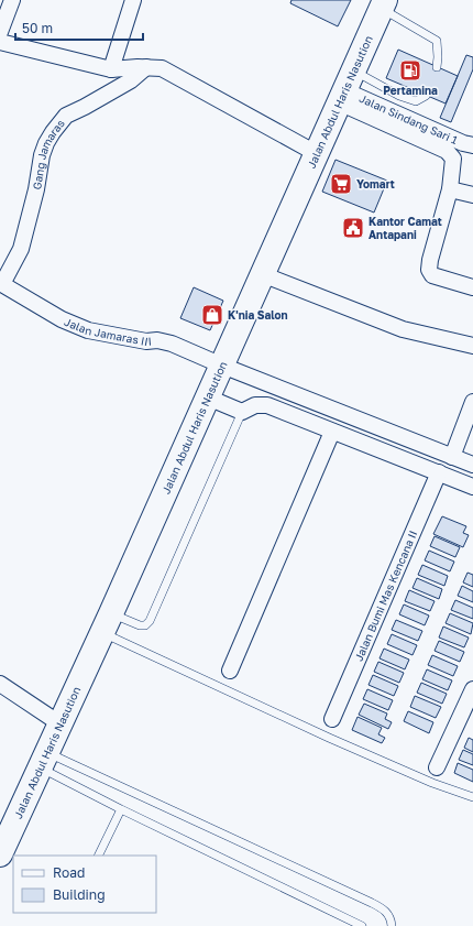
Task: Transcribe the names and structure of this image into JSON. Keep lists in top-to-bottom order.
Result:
{
  "streets": {
    "highway": ["Jalan Abdul Haris Nasution"],
    "street": [
      "Jalan Sindang Sari 1",
      "Gang Jamaras",
      "Jalan Jamaras III",
      "Jalan Bumi Mas Kencana II"
    ]
  },
  "crossings": [
    ["Jalan Abdul Haris Nasution", "Jalan Sindang Sari 1"],
    ["Jalan Abdul Haris Nasution", "Jalan Jamaras III"],
    ["Gang Jamaras", "Jalan Jamaras III"]
  ],
  "places": {
    "fuel station": ["Pertamina"],
    "supermarket": ["Yomart"],
    "public building": ["Kantor Camat Antapani"],
    "shop": ["K'nia Salon"]
  },
  "legend": ["Road", "Building"],
  "scale_bar": "50 m"
}
